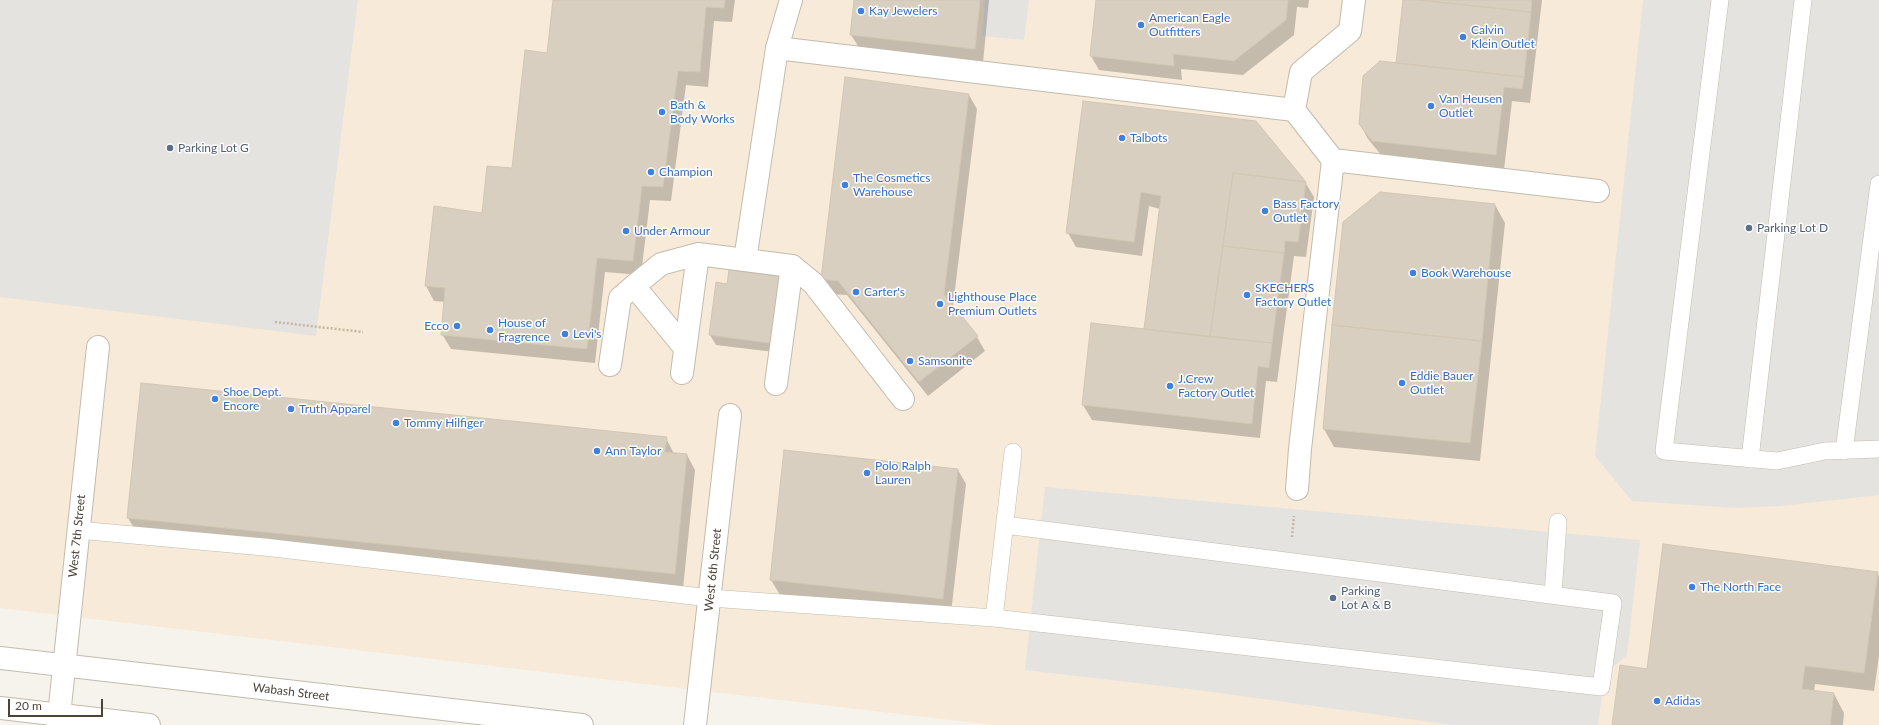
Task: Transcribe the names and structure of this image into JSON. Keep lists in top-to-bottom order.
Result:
{
  "streets": {
    "street": ["West 7th Street", "West 6th Street", "Wabash Street"]
  },
  "crossings": [
    ["West 7th Street", "Wabash Street"]
  ],
  "places": [
    "Kay Jewelers",
    "American Eagle Outfitters",
    "Calvin Klein Outlet",
    "Van Heusen Outlet",
    "Bath & Body Works",
    "Talbots",
    "Parking Lot G",
    "Champion",
    "The Cosmetics Warehouse",
    "Bass Factory Outlet",
    "Parking Lot D",
    "Under Armour",
    "Book Warehouse",
    "Carter's",
    "SKECHERS Factory Outlet",
    "Lighthouse Place Premium Outlets",
    "Ecco",
    "House of Fragrence",
    "Levi's",
    "Samsonite",
    "Eddie Bauer Outlet",
    "J.Crew Factory Outlet",
    "Shoe Dept. Encore",
    "Truth Apparel",
    "Tommy Hilfiger",
    "Ann Taylor",
    "Polo Ralph Lauren",
    "The North Face",
    "Parking Lot A & B",
    "Adidas"
  ],
  "scale_bar": "20 m"
}
